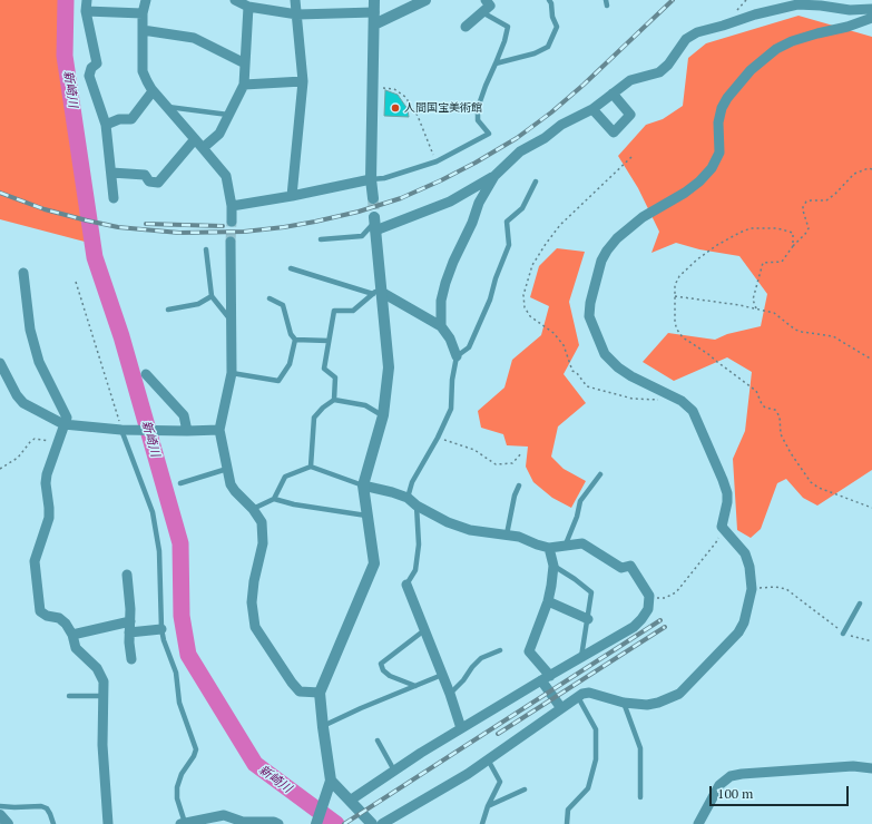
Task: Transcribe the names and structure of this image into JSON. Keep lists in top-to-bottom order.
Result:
{
  "water": ["新崎川"],
  "places": ["人間国宝美術館"],
  "scale_bar": "100 m"
}
